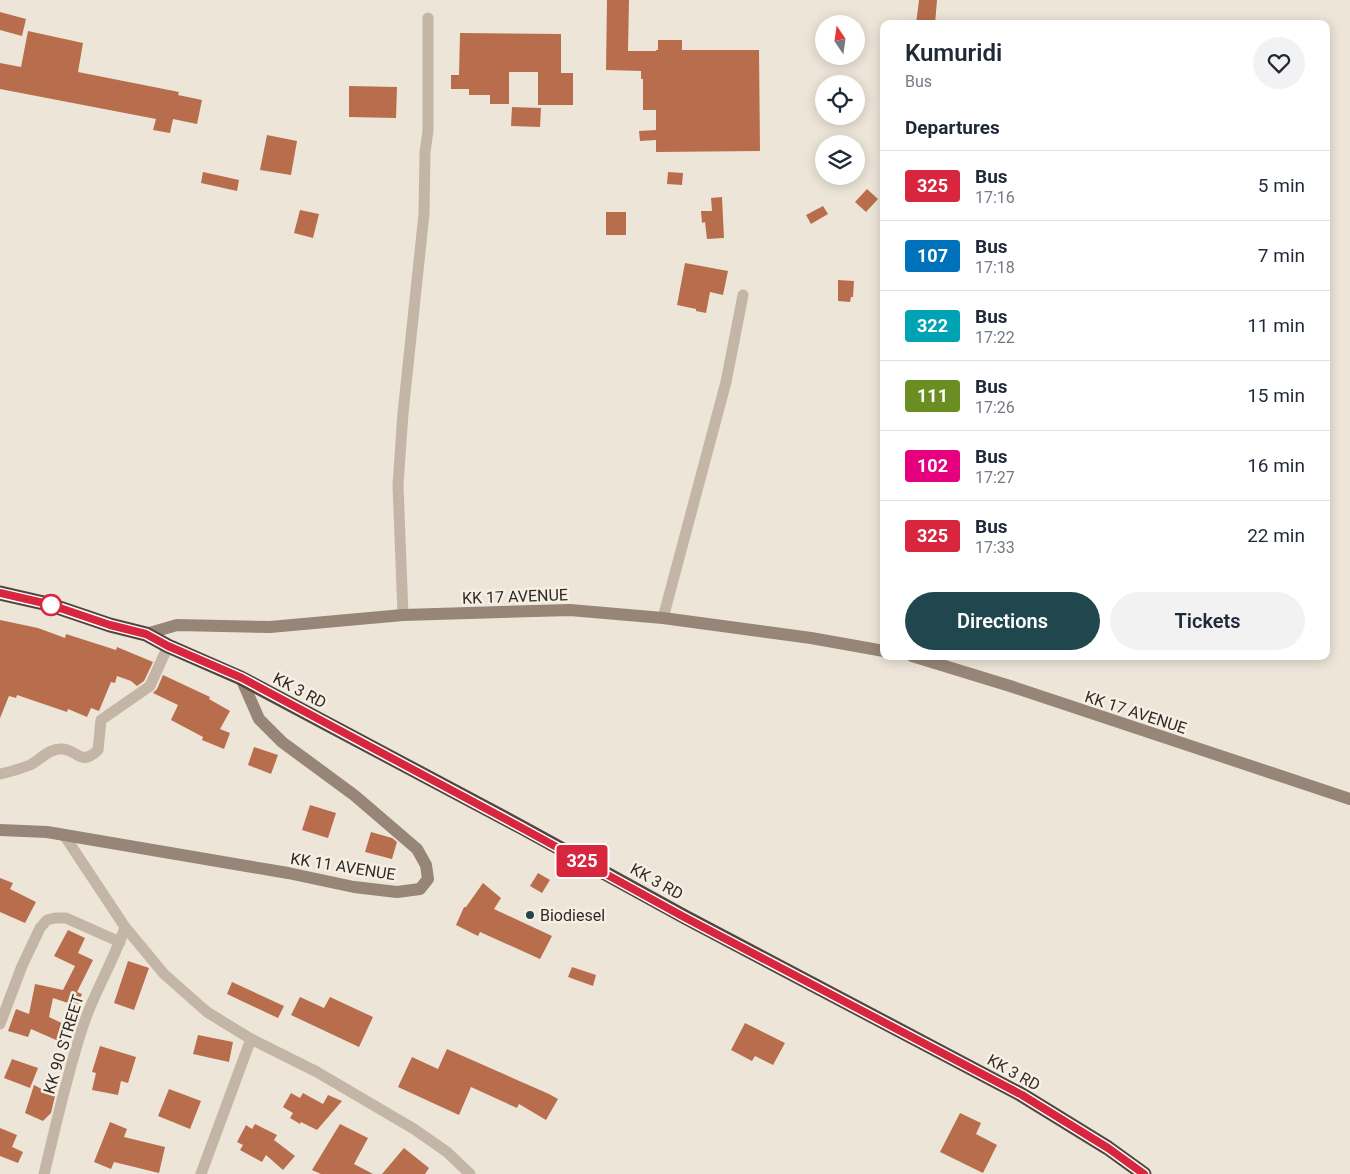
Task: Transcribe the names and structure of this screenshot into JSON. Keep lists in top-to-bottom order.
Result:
{
  "streets": {
    "highway": ["KK 3 RD"],
    "street": ["KK 17 AVENUE", "KK 11 AVENUE", "KK 90 STREET"]
  },
  "crossings": [
    ["KK 17 AVENUE", "KK 3 RD"],
    ["KK 3 RD", "KK 11 AVENUE"]
  ],
  "places": ["Biodiesel"],
  "lines": ["bus line 325"],
  "north": "top",
  "page": {
    "on_map": "325",
    "heading": [
      ["Kumuridi", "Bus"],
      "Departures"
    ],
    "list": [
      {
        "mark": "325",
        "name": "Bus",
        "note": "17:16",
        "value": "5 min"
      },
      {
        "mark": "107",
        "name": "Bus",
        "note": "17:18",
        "value": "7 min"
      },
      {
        "mark": "322",
        "name": "Bus",
        "note": "17:22",
        "value": "11 min"
      },
      {
        "mark": "111",
        "name": "Bus",
        "note": "17:26",
        "value": "15 min"
      },
      {
        "mark": "102",
        "name": "Bus",
        "note": "17:27",
        "value": "16 min"
      },
      {
        "mark": "325",
        "name": "Bus",
        "note": "17:33",
        "value": "22 min"
      }
    ],
    "buttons": ["Directions", "Tickets"]
  }
}
